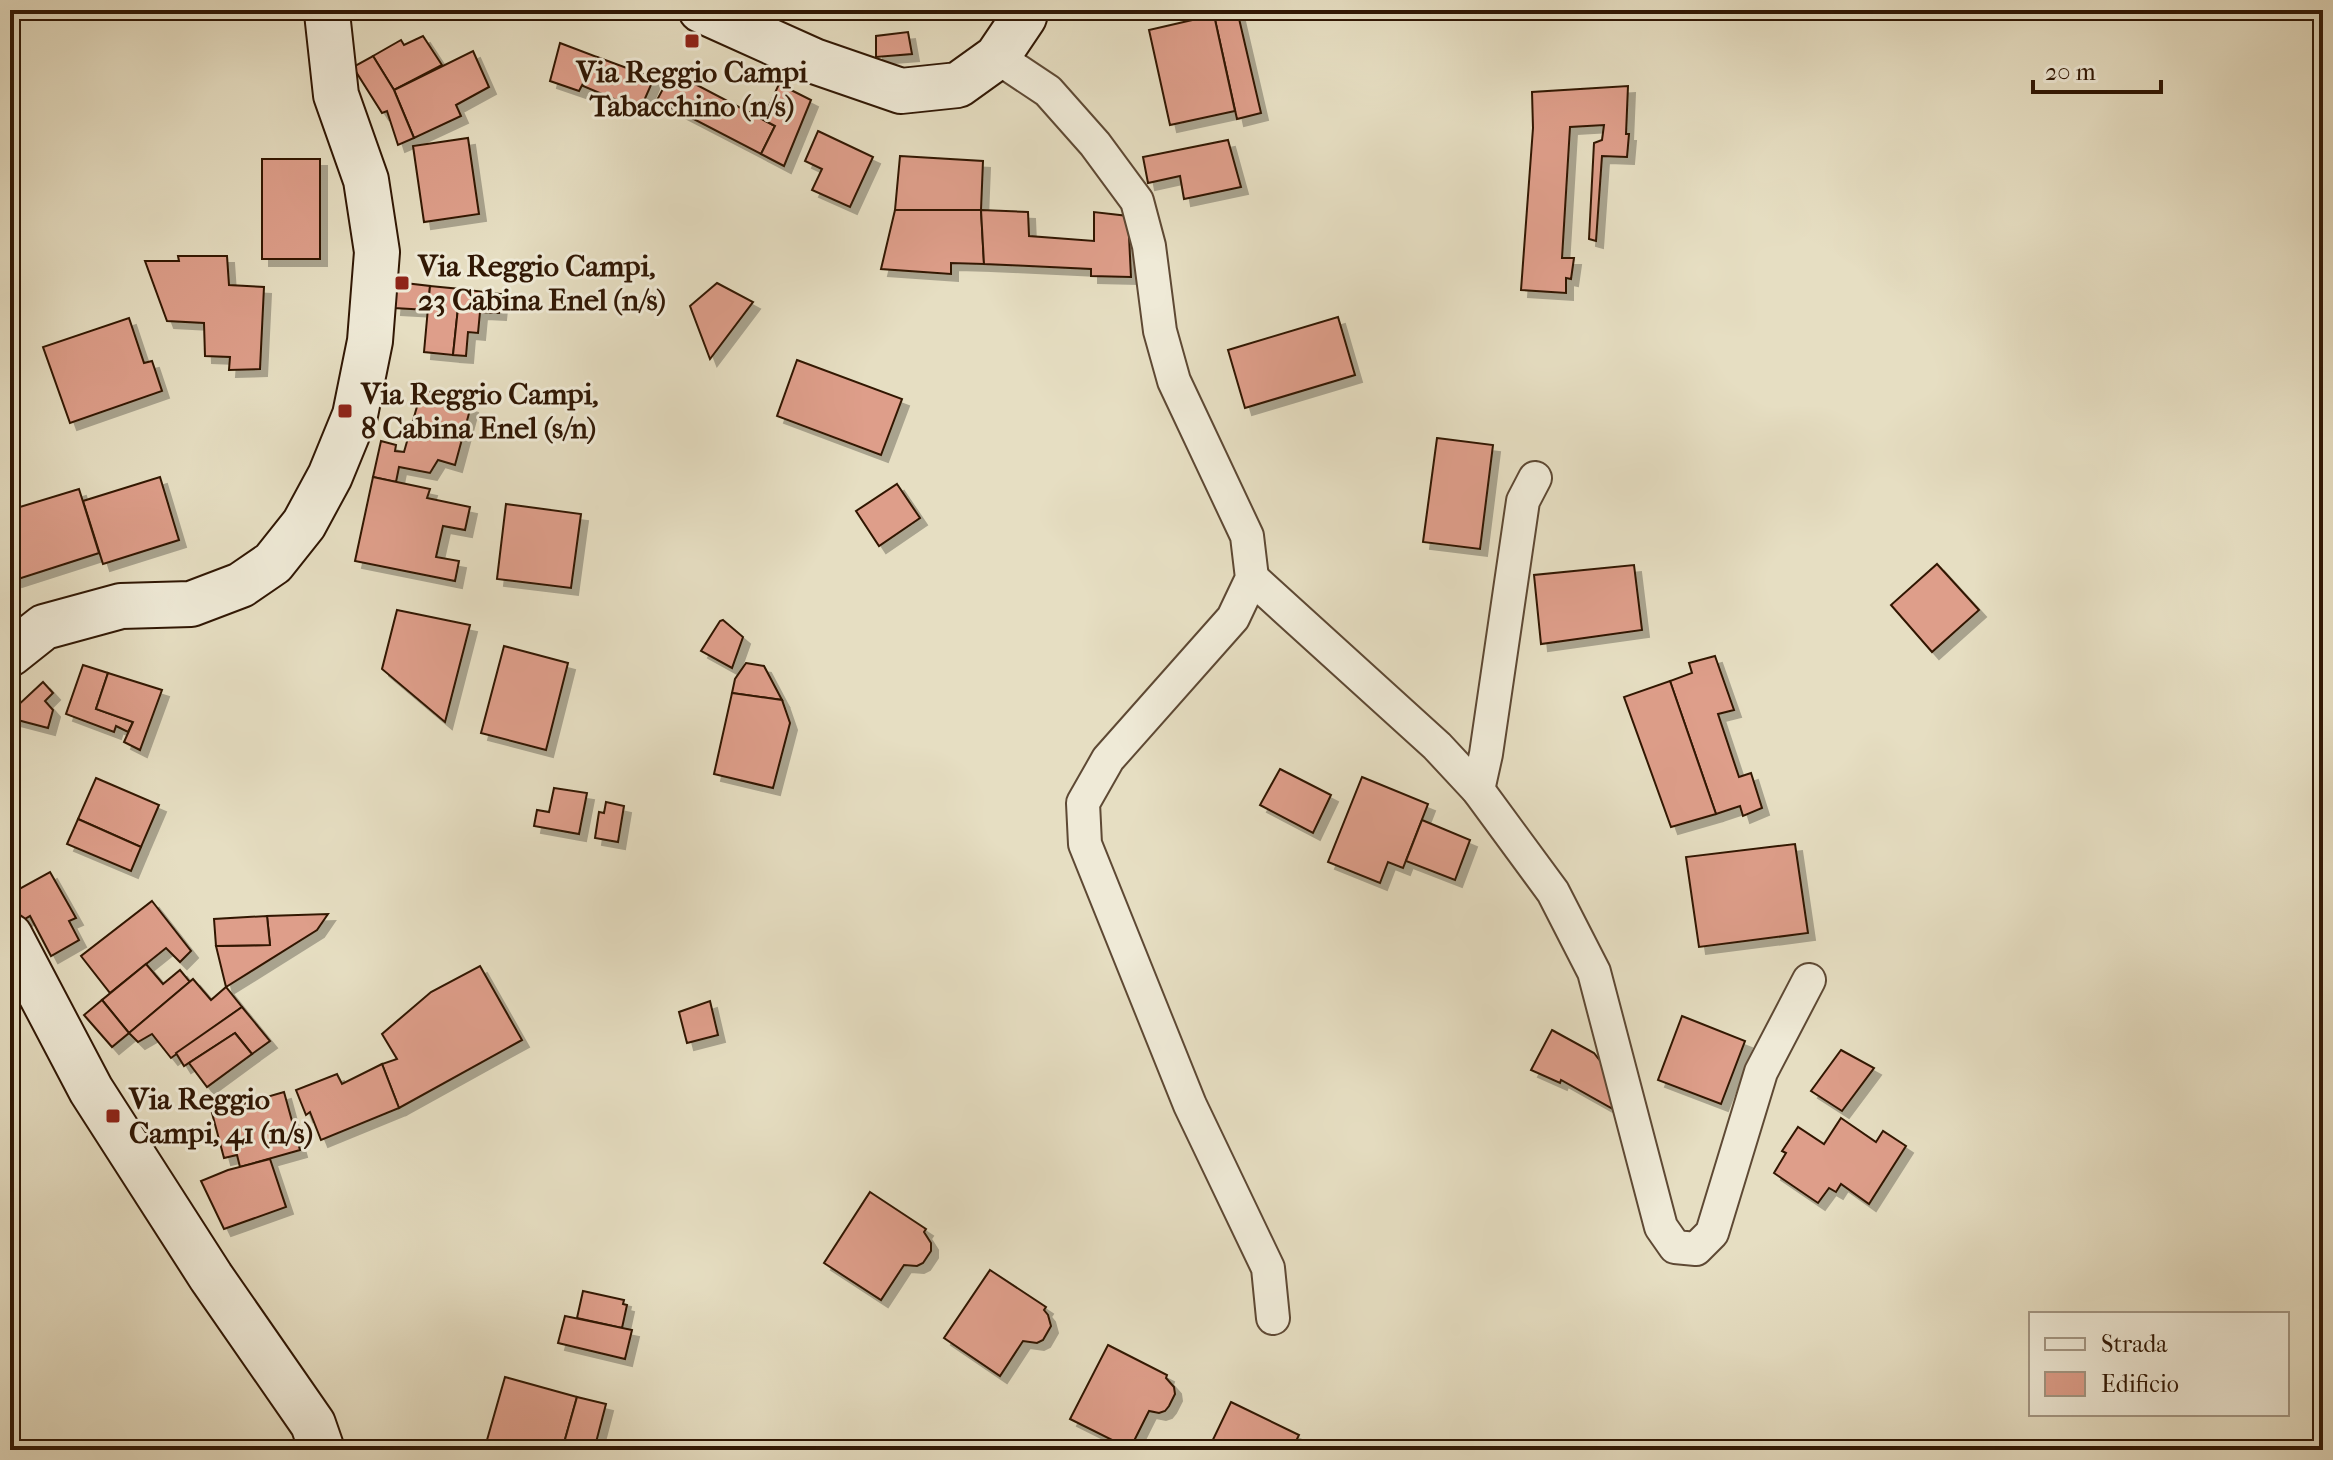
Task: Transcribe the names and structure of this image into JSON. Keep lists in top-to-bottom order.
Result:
{
  "places": {
    "transit": [
      "Via Reggio Campi Tabacchino (n/s)",
      "Via Reggio Campi, 23 Cabina Enel (n/s)",
      "Via Reggio Campi, 8 Cabina Enel (s/n)",
      "Via Reggio Campi, 41 (n/s)"
    ]
  },
  "legend": ["Strada", "Edificio"],
  "scale_bar": "20 m"
}
